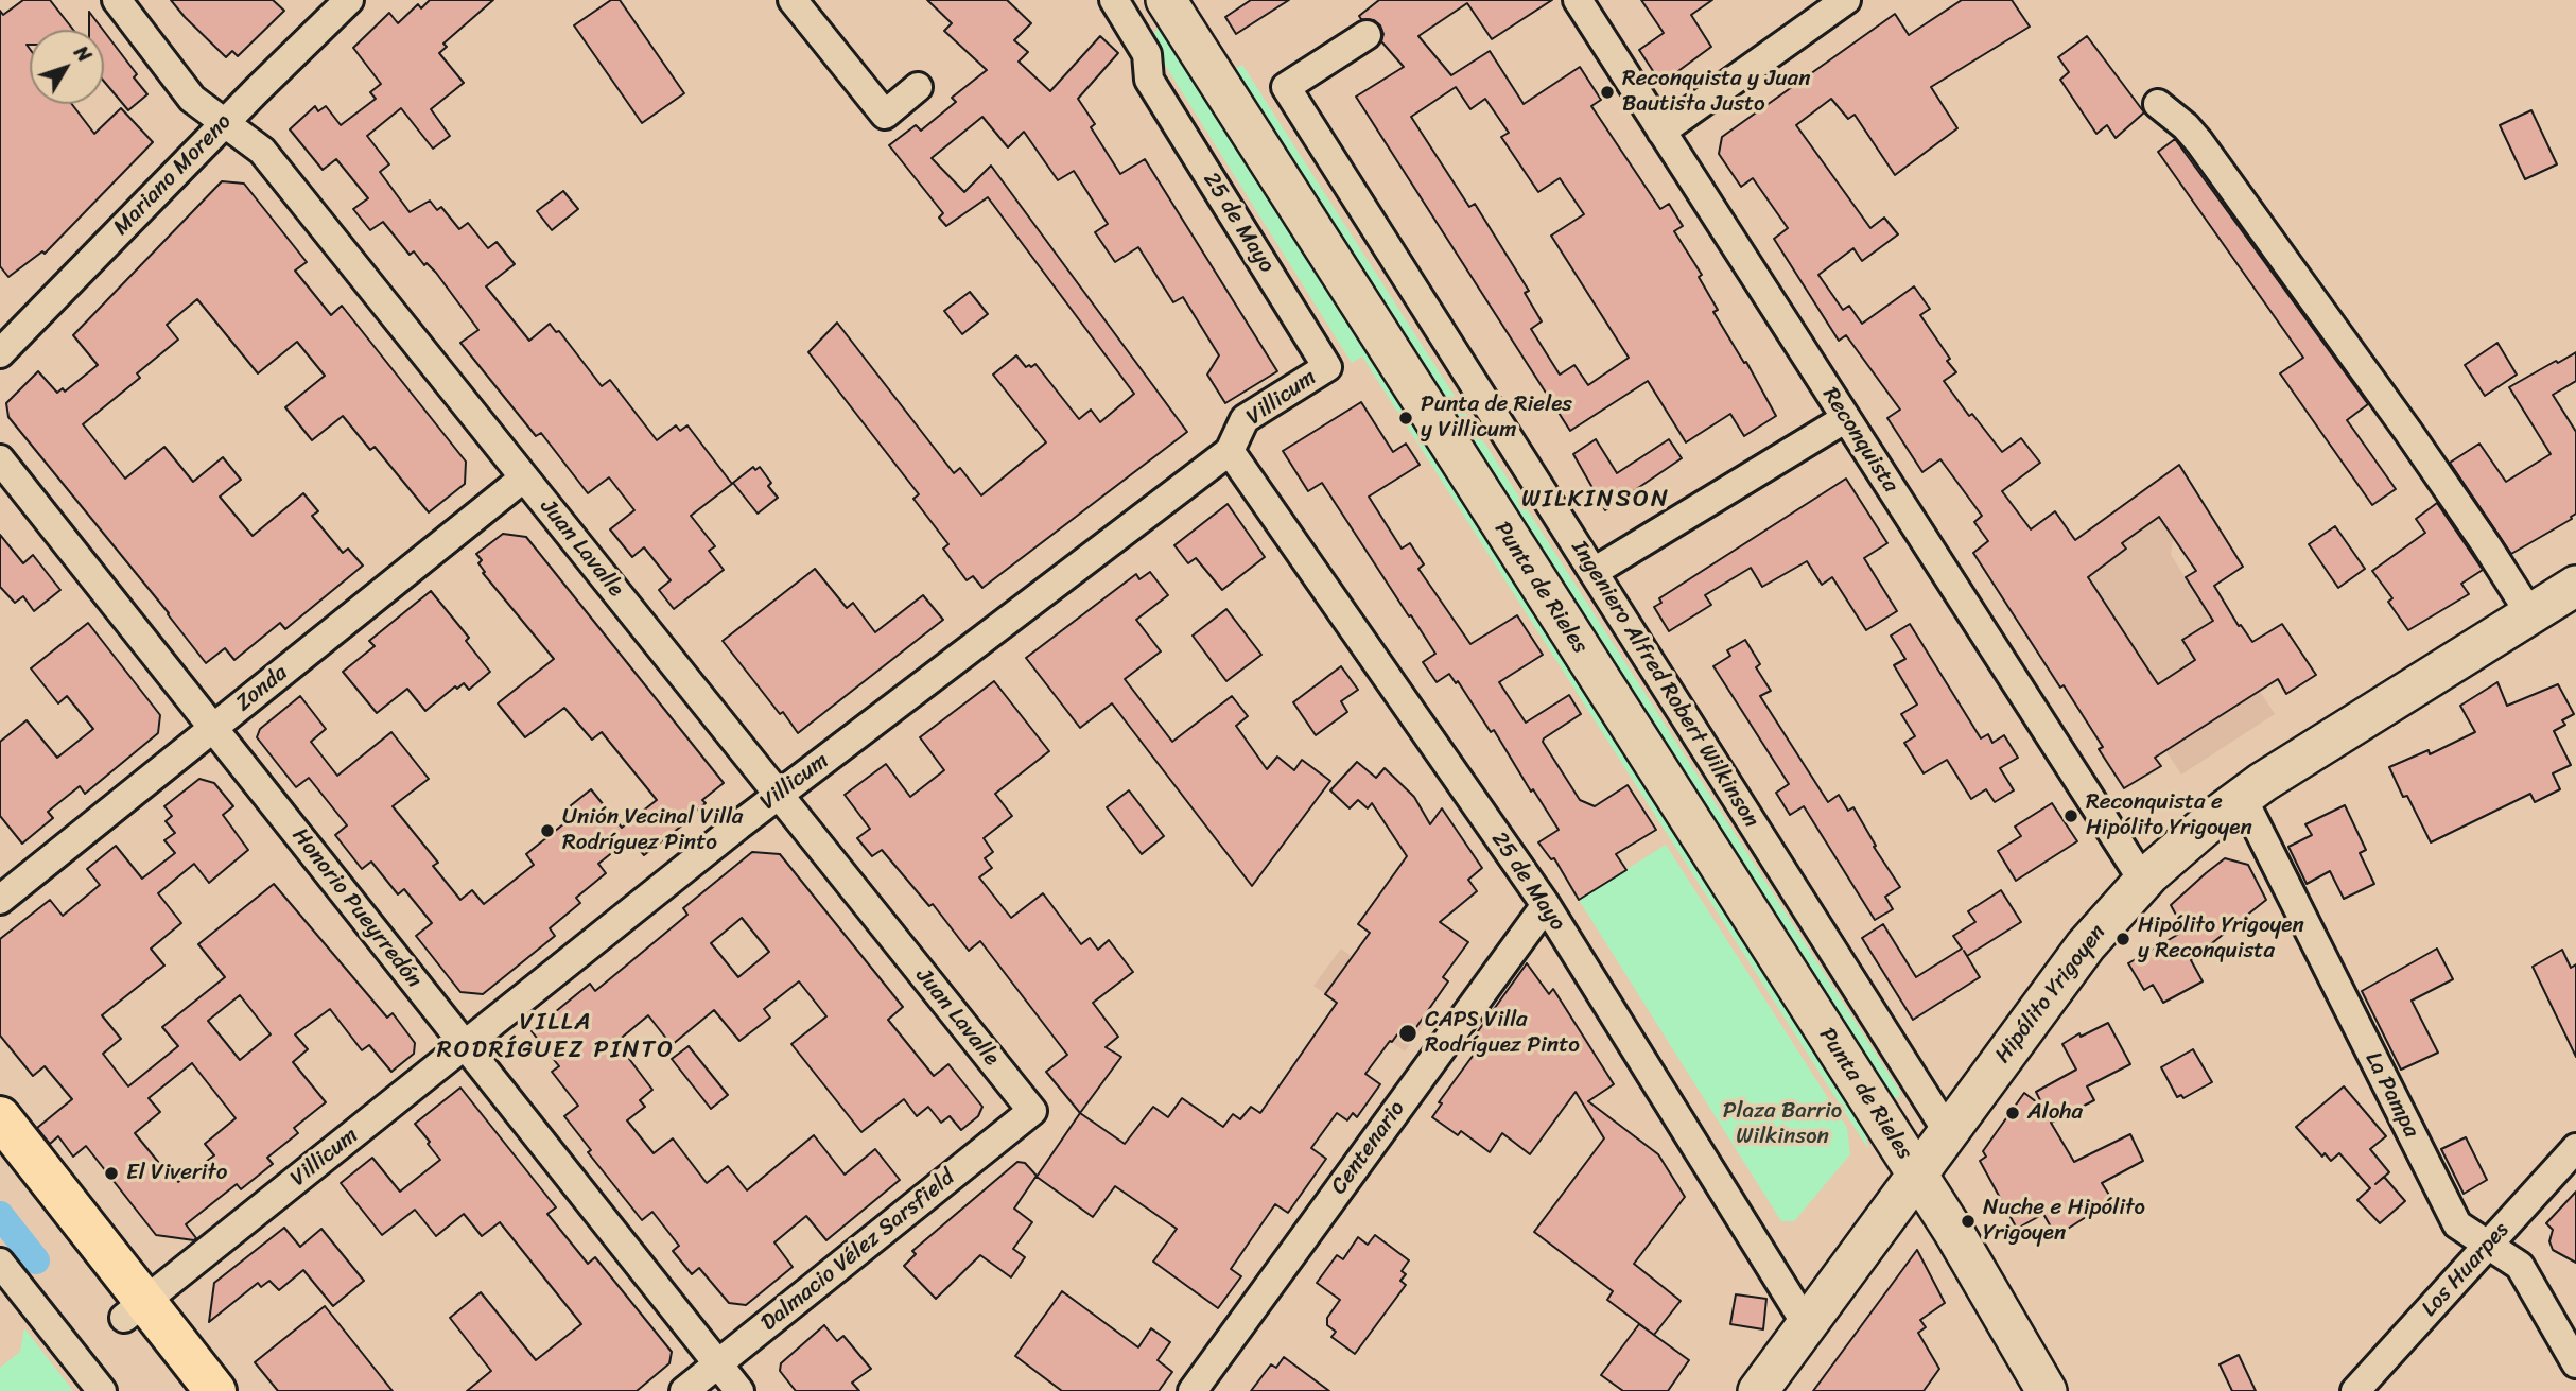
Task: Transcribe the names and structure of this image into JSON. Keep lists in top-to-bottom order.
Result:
{
  "streets": {
    "street": [
      "Mariano Moreno",
      "25 de Mayo",
      "Villicum",
      "Reconquista",
      "Juan Lavalle",
      "Punta de Rieles",
      "Ingeniero Alfred Robert Wilkinson",
      "Zonda",
      "Honorio Pueyrredón",
      "Hipólito Yrigoyen",
      "La Pampa",
      "Centenario",
      "Dalmacio Vélez Sarsfield",
      "Los Huarpes"
    ]
  },
  "crossings": [
    ["Mariano Moreno", "Juan Lavalle"],
    ["25 de Mayo", "Villicum"],
    ["25 de Mayo", "Hipólito Yrigoyen"],
    ["25 de Mayo", "Centenario"],
    ["Villicum", "Juan Lavalle"],
    ["Villicum", "Honorio Pueyrredón"],
    ["Reconquista", "Hipólito Yrigoyen"],
    ["Juan Lavalle", "Zonda"],
    ["Juan Lavalle", "Dalmacio Vélez Sarsfield"],
    ["Punta de Rieles", "Hipólito Yrigoyen"],
    ["Ingeniero Alfred Robert Wilkinson", "Hipólito Yrigoyen"],
    ["Zonda", "Honorio Pueyrredón"],
    ["Honorio Pueyrredón", "Dalmacio Vélez Sarsfield"],
    ["Hipólito Yrigoyen", "La Pampa"],
    ["La Pampa", "Los Huarpes"]
  ],
  "districts": ["WILKINSON", "VILLA RODRÍGUEZ PINTO"],
  "parks": ["Plaza Barrio Wilkinson"],
  "places": [
    "Reconquista y Juan Bautista Justo",
    "Punta de Rieles y Villicum",
    "Reconquista e Hipólito Yrigoyen",
    "Unión Vecinal Villa Rodríguez Pinto",
    "Hipólito Yrigoyen y Reconquista",
    "CAPS Villa Rodríguez Pinto",
    "Aloha",
    "El Viverito",
    "Nuche e Hipólito Yrigoyen"
  ],
  "north": "top right"
}
